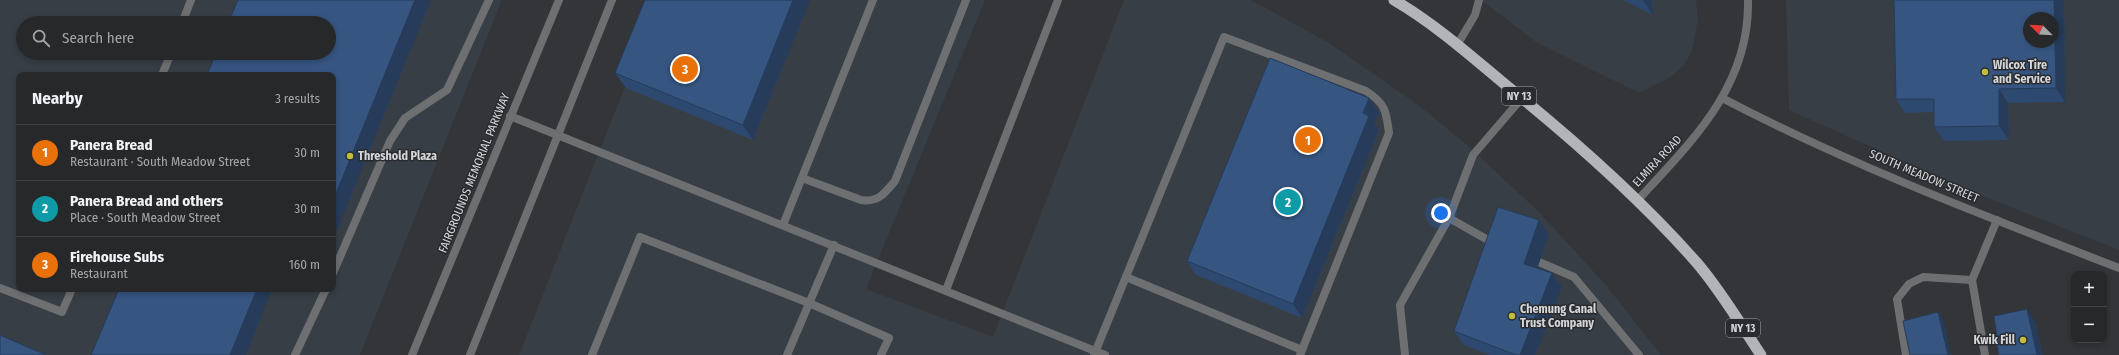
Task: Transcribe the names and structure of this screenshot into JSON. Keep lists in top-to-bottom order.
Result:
{
  "streets": {
    "highway": ["NY 13", "ELMIRA ROAD"],
    "street": ["FAIRGROUNDS MEMORIAL PARKWAY", "SOUTH MEADOW STREET"]
  },
  "crossings": [
    ["NY 13", "ELMIRA ROAD"],
    ["ELMIRA ROAD", "SOUTH MEADOW STREET"]
  ],
  "places": [
    "Wilcox Tire and Service",
    "Threshold Plaza",
    "Chemung Canal Trust Company",
    "Kwik Fill"
  ],
  "north": "top left",
  "page": {
    "search": "Search here",
    "pins": ["3", "1", "2"],
    "heading": ["Nearby", "3 results"],
    "list": [
      {
        "mark": "1",
        "name": "Panera Bread",
        "note": "Restaurant · South Meadow Street",
        "value": "30 m"
      },
      {
        "mark": "2",
        "name": "Panera Bread and others",
        "note": "Place · South Meadow Street",
        "value": "30 m"
      },
      {
        "mark": "3",
        "name": "Firehouse Subs",
        "note": "Restaurant",
        "value": "160 m"
      }
    ],
    "map_buttons": ["+", "−"]
  }
}
